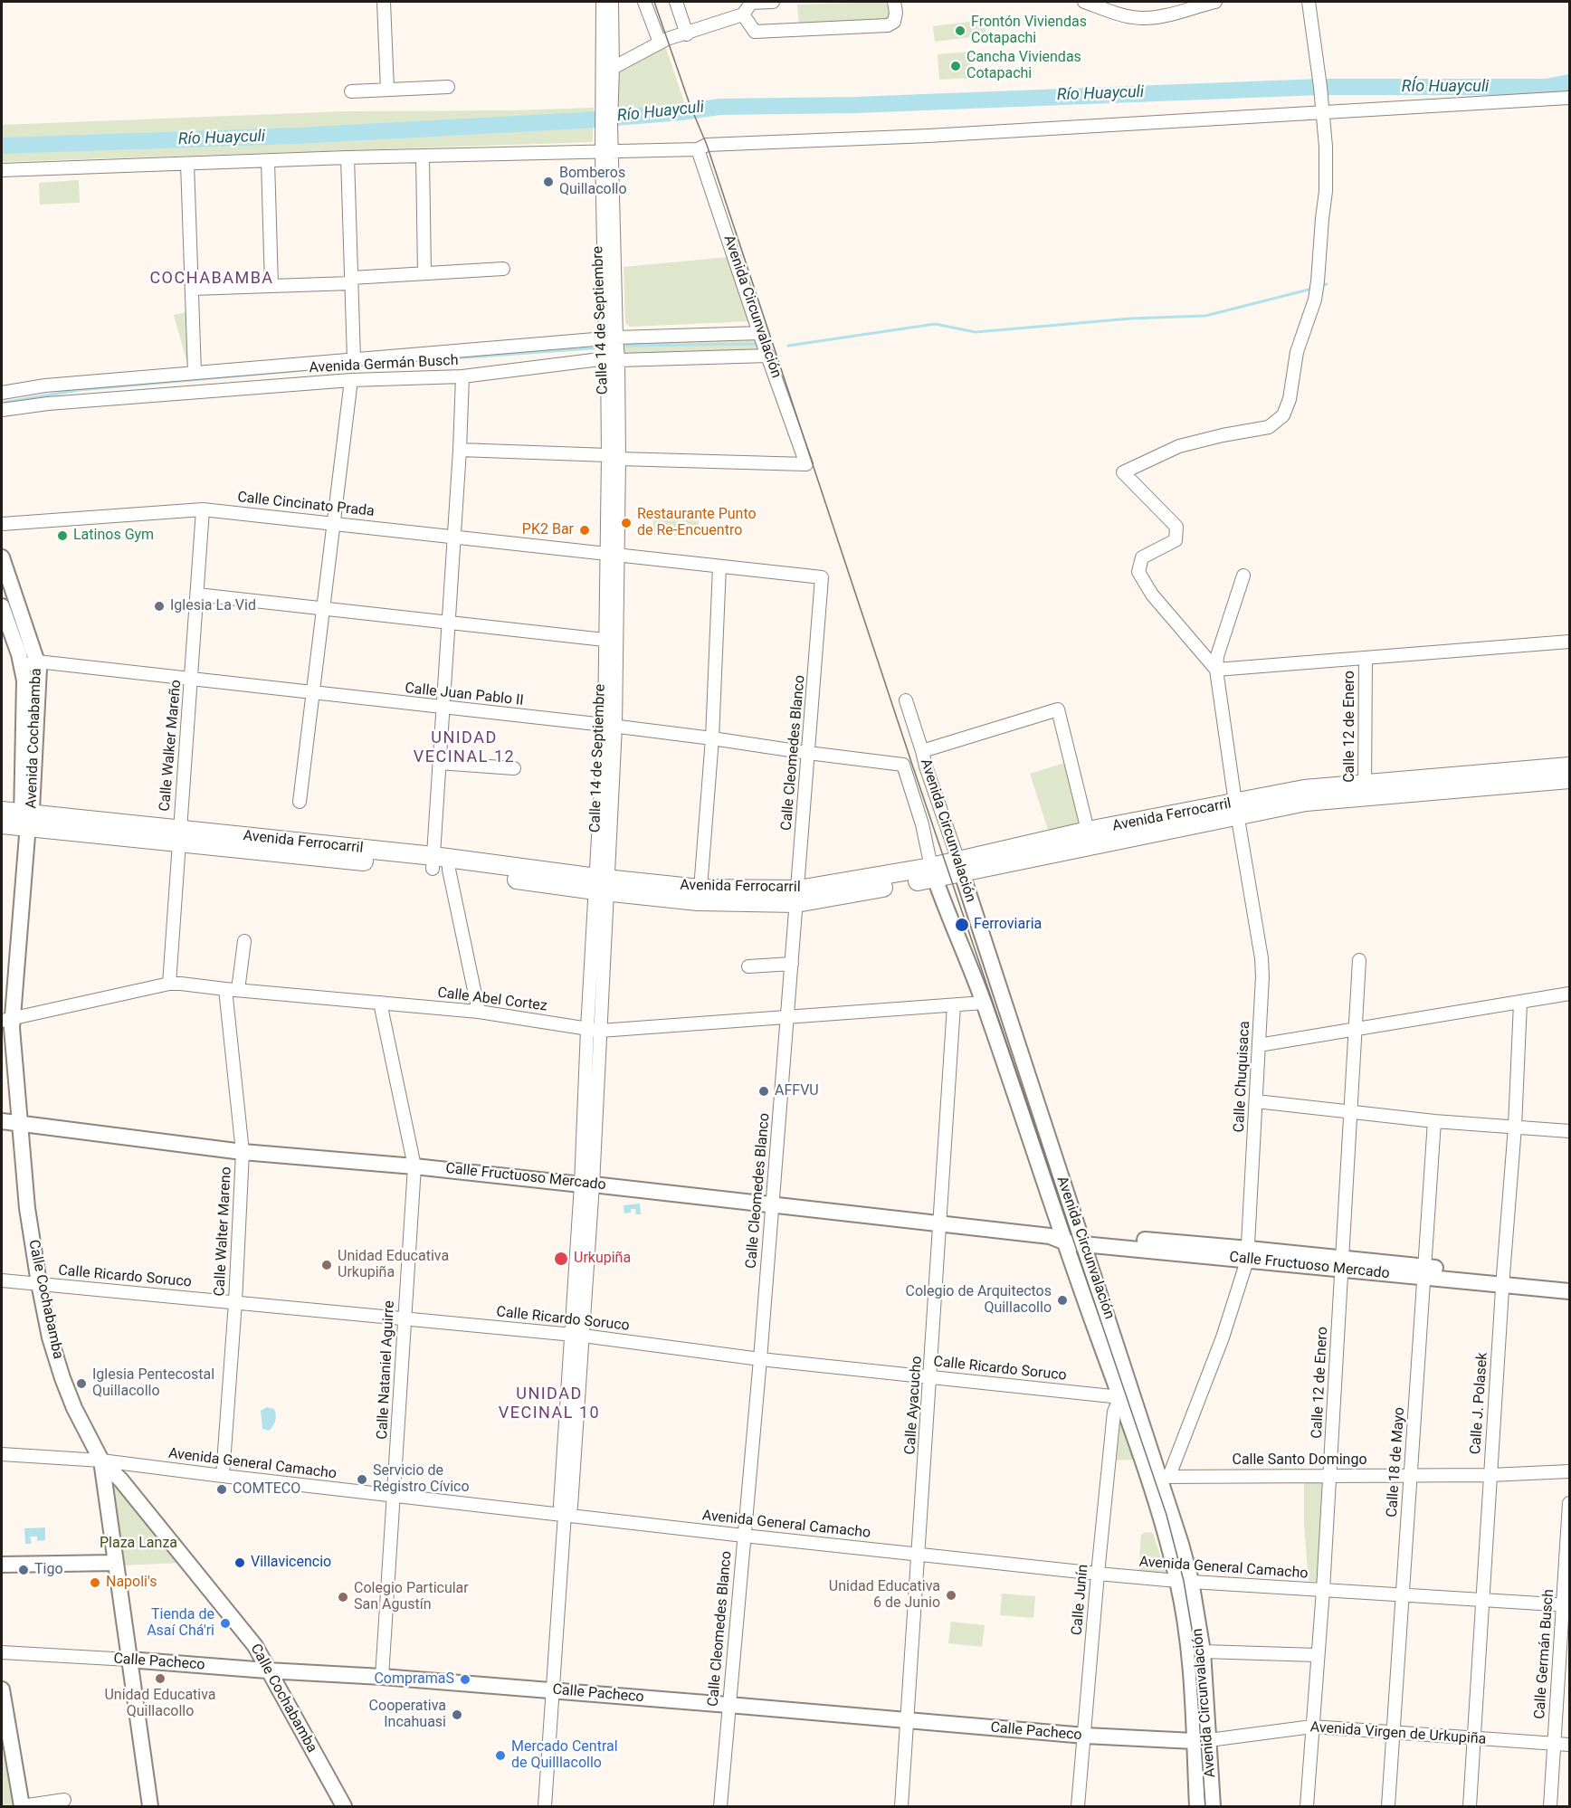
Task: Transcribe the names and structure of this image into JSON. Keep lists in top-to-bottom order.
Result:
{
  "streets": {
    "highway": ["Avenida Ferrocarril"],
    "main road": [
      "Avenida Circunvalación",
      "Avenida Cochabamba",
      "Calle Fructuoso Mercado",
      "Calle Cochabamba",
      "Calle Pacheco",
      "Avenida Virgen de Urkupiña"
    ],
    "street": [
      "Calle 14 de Septiembre",
      "Avenida Germán Busch",
      "Calle Cincinato Prada",
      "Calle Juan Pablo II",
      "Calle 12 de Enero",
      "Calle Walker Mareño",
      "Calle Cleomedes Blanco",
      "Calle Abel Cortez",
      "Calle Chuquisaca",
      "Calle Walter Mareno",
      "Calle Ricardo Soruco",
      "Calle Nataniel Aguirre",
      "Calle J. Polasek",
      "Calle Ayacucho",
      "Calle Santo Domingo",
      "Calle 18 de Mayo",
      "Avenida General Camacho",
      "Calle Junín",
      "Calle Germán Busch"
    ]
  },
  "crossings": [
    ["Avenida Circunvalación", "Calle 14 de Septiembre"],
    ["Avenida Circunvalación", "Avenida Germán Busch"],
    ["Avenida Circunvalación", "Calle Juan Pablo II"],
    ["Avenida Circunvalación", "Avenida Ferrocarril"],
    ["Avenida Circunvalación", "Calle Abel Cortez"],
    ["Avenida Circunvalación", "Calle Chuquisaca"],
    ["Avenida Circunvalación", "Calle Fructuoso Mercado"],
    ["Avenida Circunvalación", "Calle Ricardo Soruco"],
    ["Avenida Circunvalación", "Calle Santo Domingo"],
    ["Avenida Circunvalación", "Avenida General Camacho"],
    ["Avenida Circunvalación", "Calle Junín"],
    ["Avenida Circunvalación", "Calle Pacheco"],
    ["Avenida Circunvalación", "Avenida Virgen de Urkupiña"],
    ["Calle 14 de Septiembre", "Avenida Germán Busch"],
    ["Calle 14 de Septiembre", "Calle Cincinato Prada"],
    ["Calle 14 de Septiembre", "Calle Juan Pablo II"],
    ["Calle 14 de Septiembre", "Avenida Ferrocarril"],
    ["Calle 14 de Septiembre", "Calle Abel Cortez"],
    ["Calle 14 de Septiembre", "Calle Fructuoso Mercado"],
    ["Calle 14 de Septiembre", "Calle Ricardo Soruco"],
    ["Calle 14 de Septiembre", "Avenida General Camacho"],
    ["Calle 14 de Septiembre", "Calle Pacheco"],
    ["Calle Cincinato Prada", "Calle Walker Mareño"],
    ["Calle Cincinato Prada", "Calle Cleomedes Blanco"],
    ["Calle Juan Pablo II", "Avenida Cochabamba"],
    ["Calle Juan Pablo II", "Calle Walker Mareño"],
    ["Calle Juan Pablo II", "Calle Cleomedes Blanco"],
    ["Calle 12 de Enero", "Avenida Ferrocarril"],
    ["Calle 12 de Enero", "Calle Fructuoso Mercado"],
    ["Calle 12 de Enero", "Calle Santo Domingo"],
    ["Calle 12 de Enero", "Avenida General Camacho"],
    ["Calle 12 de Enero", "Avenida Virgen de Urkupiña"],
    ["Avenida Cochabamba", "Avenida Ferrocarril"],
    ["Avenida Cochabamba", "Calle Cochabamba"],
    ["Calle Walker Mareño", "Avenida Ferrocarril"],
    ["Calle Walker Mareño", "Calle Abel Cortez"],
    ["Calle Cleomedes Blanco", "Avenida Ferrocarril"],
    ["Calle Cleomedes Blanco", "Calle Abel Cortez"],
    ["Calle Cleomedes Blanco", "Calle Fructuoso Mercado"],
    ["Calle Cleomedes Blanco", "Calle Ricardo Soruco"],
    ["Calle Cleomedes Blanco", "Avenida General Camacho"],
    ["Calle Cleomedes Blanco", "Calle Pacheco"],
    ["Avenida Ferrocarril", "Calle Chuquisaca"],
    ["Avenida Ferrocarril", "Calle Cochabamba"],
    ["Calle Abel Cortez", "Calle Walter Mareno"],
    ["Calle Abel Cortez", "Calle Cochabamba"],
    ["Calle Abel Cortez", "Calle Nataniel Aguirre"],
    ["Calle Abel Cortez", "Calle Ayacucho"],
    ["Calle Chuquisaca", "Calle Fructuoso Mercado"],
    ["Calle Chuquisaca", "Calle Santo Domingo"],
    ["Calle Fructuoso Mercado", "Calle Walter Mareno"],
    ["Calle Fructuoso Mercado", "Calle Cochabamba"],
    ["Calle Fructuoso Mercado", "Calle Nataniel Aguirre"],
    ["Calle Fructuoso Mercado", "Calle J. Polasek"],
    ["Calle Fructuoso Mercado", "Calle Ayacucho"],
    ["Calle Fructuoso Mercado", "Calle 18 de Mayo"],
    ["Calle Walter Mareno", "Calle Ricardo Soruco"],
    ["Calle Walter Mareno", "Avenida General Camacho"],
    ["Calle Ricardo Soruco", "Calle Cochabamba"],
    ["Calle Ricardo Soruco", "Calle Nataniel Aguirre"],
    ["Calle Ricardo Soruco", "Calle Ayacucho"],
    ["Calle Ricardo Soruco", "Calle Junín"],
    ["Calle Cochabamba", "Avenida General Camacho"],
    ["Calle Cochabamba", "Calle Pacheco"],
    ["Calle Nataniel Aguirre", "Avenida General Camacho"],
    ["Calle Nataniel Aguirre", "Calle Pacheco"],
    ["Calle J. Polasek", "Calle Santo Domingo"],
    ["Calle J. Polasek", "Avenida General Camacho"],
    ["Calle J. Polasek", "Avenida Virgen de Urkupiña"],
    ["Calle Ayacucho", "Avenida General Camacho"],
    ["Calle Ayacucho", "Calle Pacheco"],
    ["Calle Santo Domingo", "Calle 18 de Mayo"],
    ["Calle 18 de Mayo", "Avenida General Camacho"],
    ["Calle 18 de Mayo", "Avenida Virgen de Urkupiña"],
    ["Avenida General Camacho", "Calle Junín"],
    ["Avenida General Camacho", "Calle Germán Busch"],
    ["Calle Junín", "Calle Pacheco"],
    ["Calle Germán Busch", "Avenida Virgen de Urkupiña"],
    ["Calle Pacheco", "Avenida Virgen de Urkupiña"]
  ],
  "districts": ["COCHABAMBA", "UNIDAD VECINAL 12", "UNIDAD VECINAL 10"],
  "water": ["RÍo Huayculi", "Río Huayculi"],
  "parks": ["Plaza Lanza"],
  "places": [
    "Frontón Viviendas Cotapachi",
    "Cancha Viviendas Cotapachi",
    "Bomberos Quillacollo",
    "Restaurante Punto de Re-Encuentro",
    "PK2 Bar",
    "Latinos Gym",
    "Iglesia La Vid",
    "Ferroviaria",
    "AFFVU",
    "Urkupiña",
    "Unidad Educativa Urkupiña",
    "Colegio de Arquitectos Quillacollo",
    "Iglesia Pentecostal Quillacollo",
    "Servicio de Registro Cívico",
    "COMTECO",
    "Villavicencio",
    "Tigo",
    "Napoli's",
    "Unidad Educativa 6 de Junio",
    "Colegio Particular San Agustín",
    "Tienda de Asaí Chá'ri",
    "Unidad Educativa Quillacollo",
    "CompramaS",
    "Cooperativa Incahuasi",
    "Mercado Central de Quilllacollo"
  ]
}
